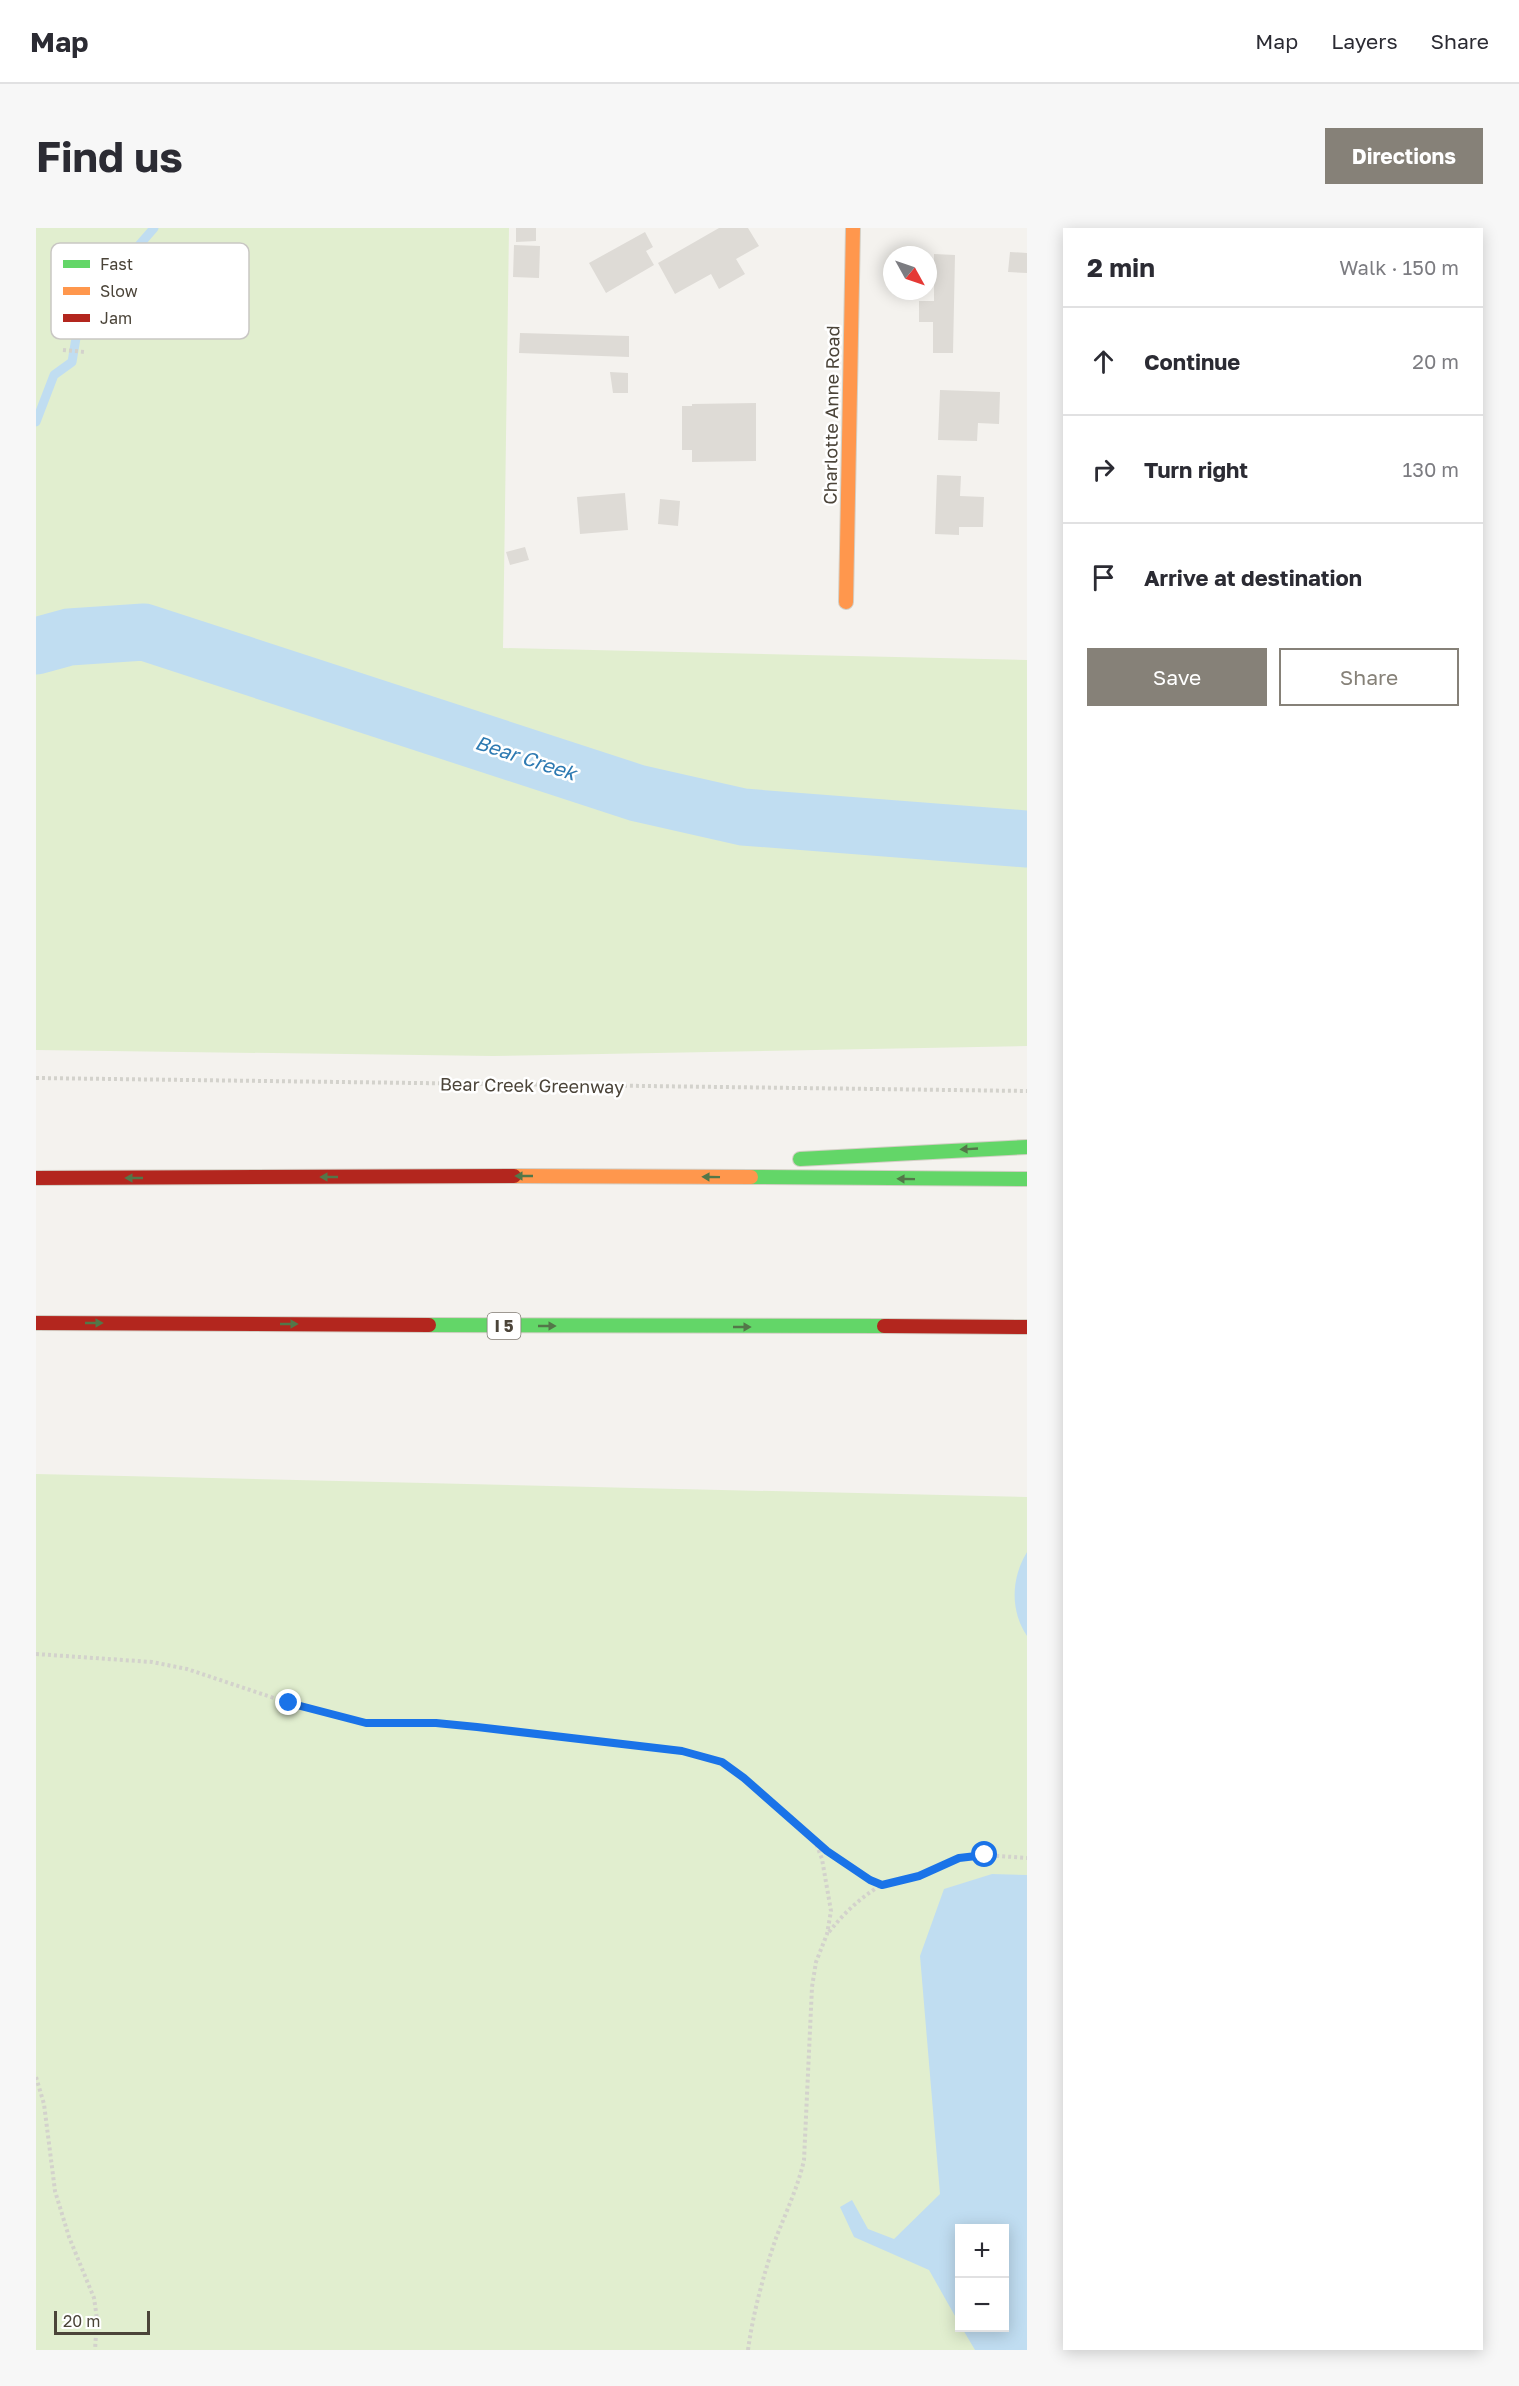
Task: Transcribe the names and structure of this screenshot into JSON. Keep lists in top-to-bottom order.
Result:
{
  "streets": {
    "main road": ["Charlotte Anne Road", "I 5"],
    "path": ["Bear Creek Greenway"]
  },
  "water": ["Bear Creek"],
  "legend": ["Fast", "Slow", "Jam"],
  "scale_bar": "20 m",
  "north": "bottom right",
  "page": {
    "header": "Map",
    "nav": ["Map", "Layers", "Share"],
    "buttons": [
      "Directions",
      ["Save", "Share"]
    ],
    "title": "Find us",
    "heading": ["2 min", "Walk · 150 m"],
    "list": [
      ["Continue", "20 m"],
      ["Turn right", "130 m"],
      "Arrive at destination"
    ],
    "map_buttons": ["+", "−"],
    "scale": "20 m"
  }
}
